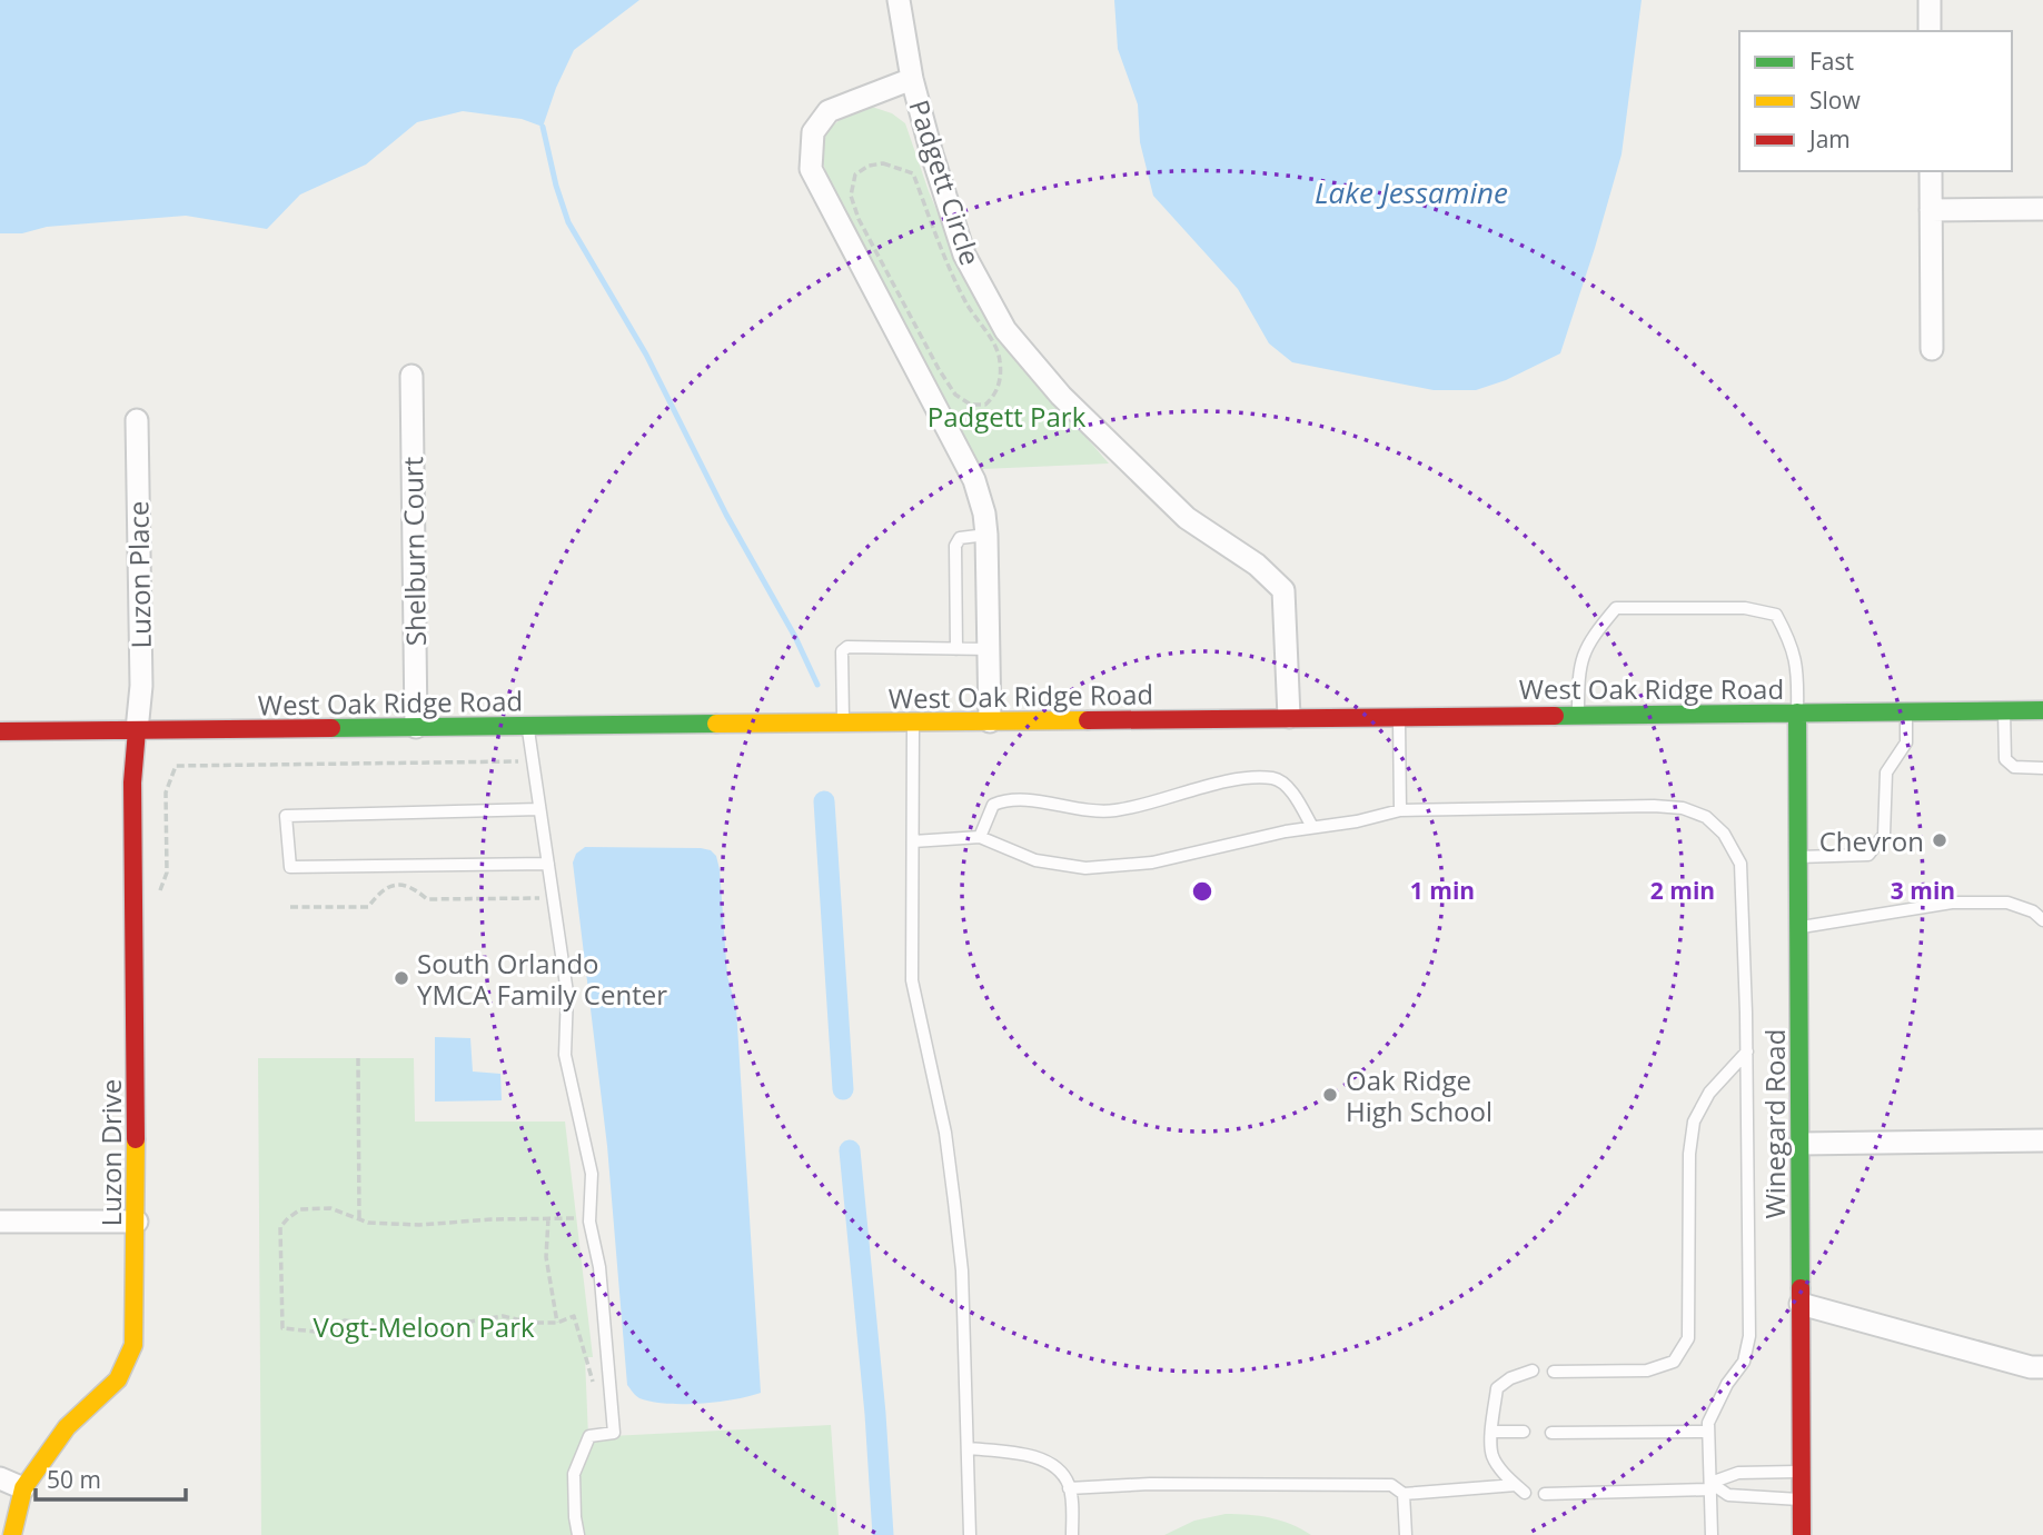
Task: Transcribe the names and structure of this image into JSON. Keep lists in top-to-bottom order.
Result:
{
  "streets": {
    "main road": ["West Oak Ridge Road", "Winegard Road", "Luzon Drive"],
    "street": ["Padgett Circle", "Shelburn Court", "Luzon Place"]
  },
  "crossings": [
    ["Padgett Circle", "West Oak Ridge Road"],
    ["Shelburn Court", "West Oak Ridge Road"],
    ["Luzon Place", "West Oak Ridge Road"],
    ["Luzon Place", "Luzon Drive"],
    ["West Oak Ridge Road", "Winegard Road"],
    ["West Oak Ridge Road", "Luzon Drive"]
  ],
  "water": ["Lake Jessamine"],
  "parks": ["Padgett Park", "Vogt-Meloon Park"],
  "places": ["Chevron", "South Orlando YMCA Family Center", "Oak Ridge High School"],
  "legend": ["Fast", "Slow", "Jam"],
  "scale_bar": "50 m",
  "rings": ["1 min", "2 min", "3 min"]
}
